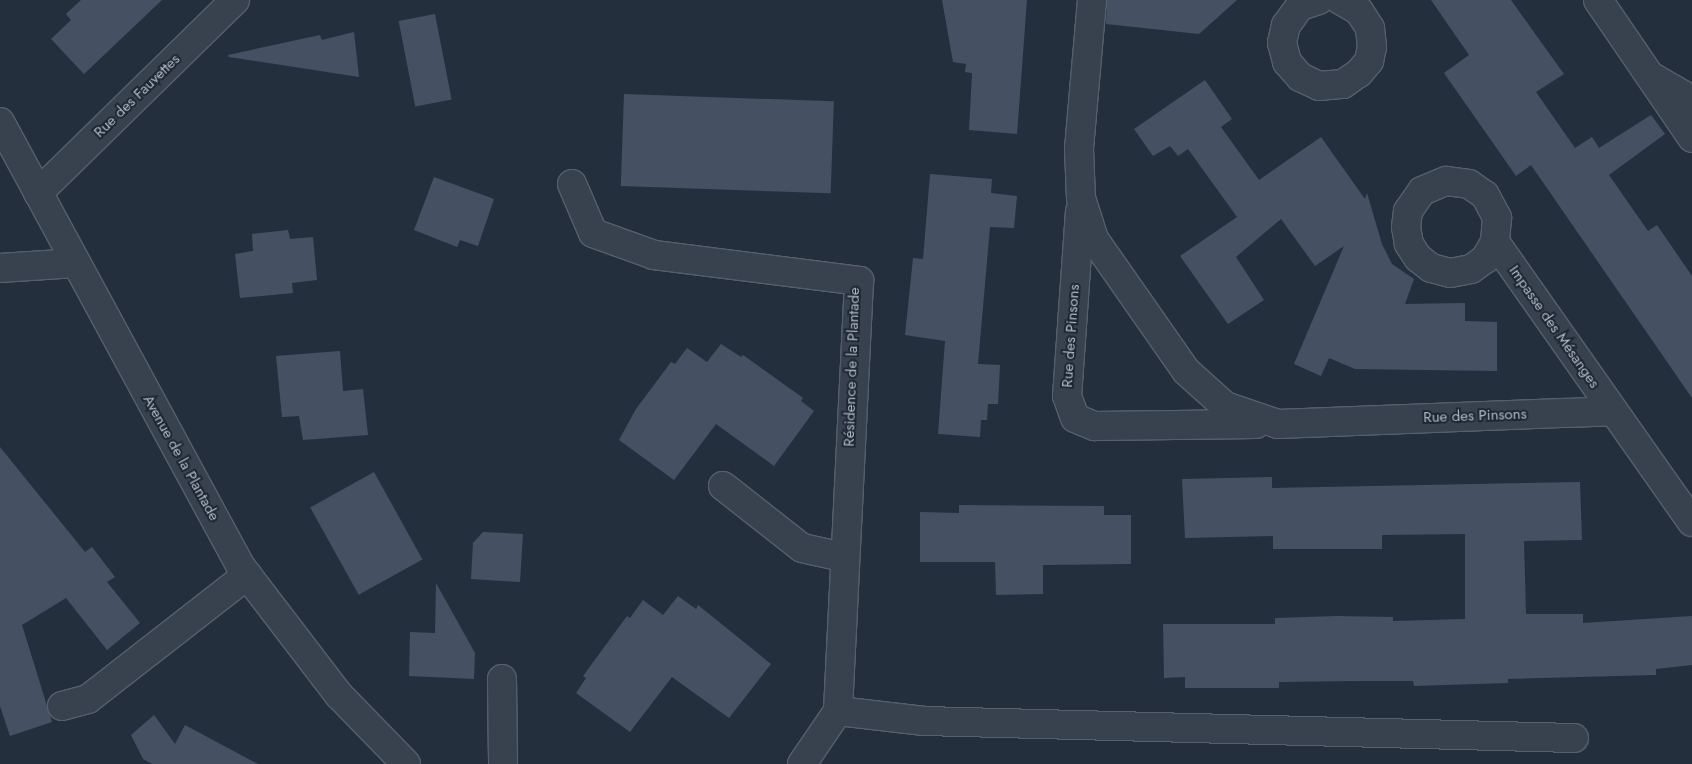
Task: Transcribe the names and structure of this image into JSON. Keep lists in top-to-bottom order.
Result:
{
  "streets": {
    "street": [
      "Rue des Fauvettes",
      "Impasse des Mésanges",
      "Rue des Pinsons",
      "Résidence de la Plantade",
      "Avenue de la Plantade"
    ]
  },
  "crossings": [
    ["Rue des Fauvettes", "Avenue de la Plantade"],
    ["Impasse des Mésanges", "Rue des Pinsons"]
  ]
}
